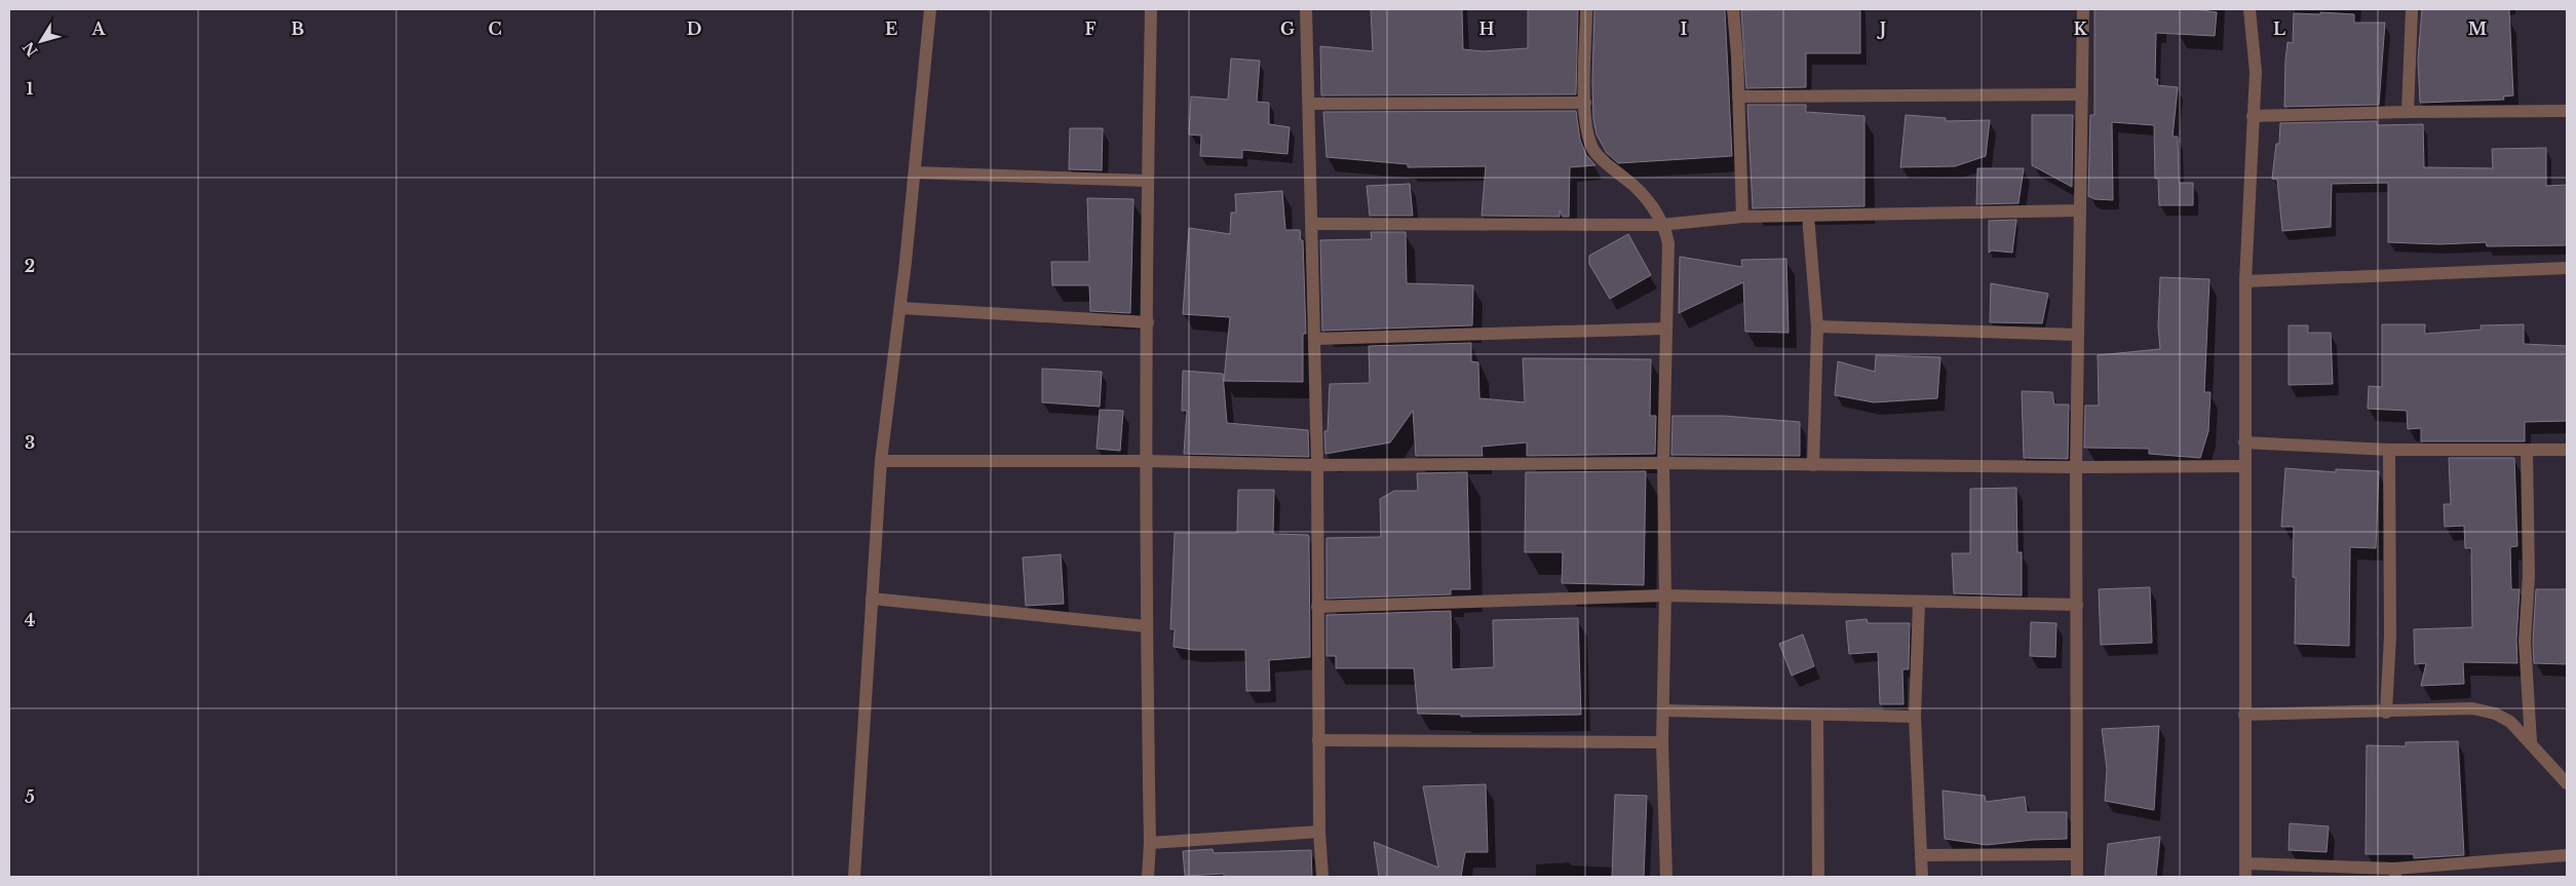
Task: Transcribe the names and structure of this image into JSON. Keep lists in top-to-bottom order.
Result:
{
  "north": "bottom left",
  "grid": {
    "columns": [
      "A",
      "B",
      "C",
      "D",
      "E",
      "F",
      "G",
      "H",
      "I",
      "J",
      "K",
      "L",
      "M"
    ],
    "rows": [
      "1",
      "2",
      "3",
      "4",
      "5"
    ]
  }
}
